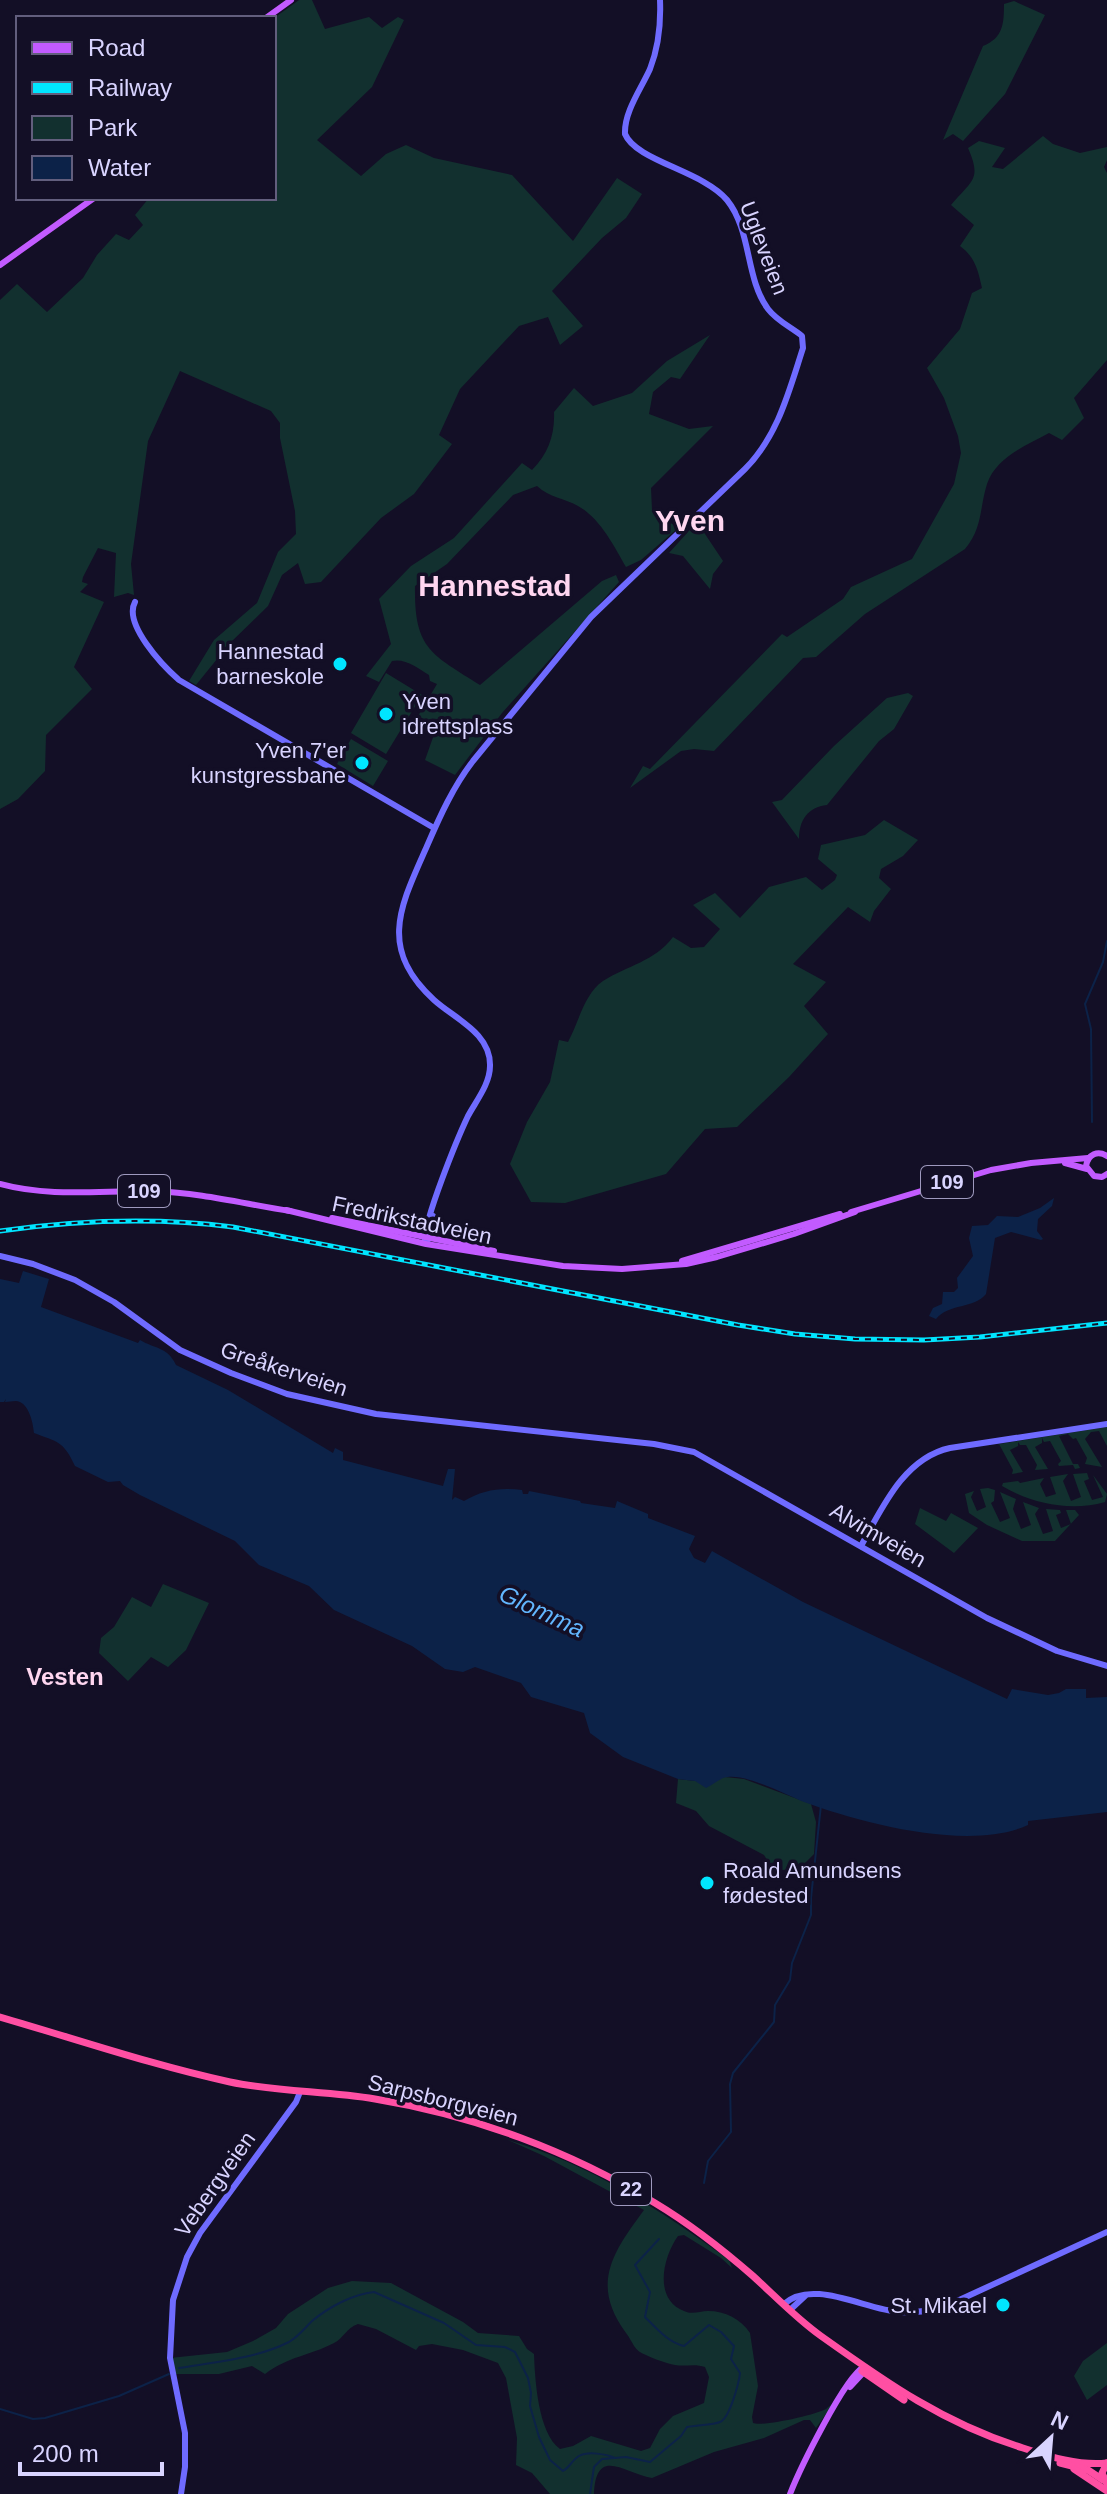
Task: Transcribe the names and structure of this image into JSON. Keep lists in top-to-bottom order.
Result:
{
  "streets": {
    "highway": ["Sarpsborgveien", "22"],
    "main road": ["109", "Fredrikstadveien"],
    "street": [
      "Ugleveien",
      "Greåkerveien",
      "Alvimveien",
      "Vebergveien"
    ]
  },
  "crossings": [
    ["109", "Fredrikstadveien"],
    ["Greåkerveien", "Alvimveien"],
    ["Sarpsborgveien", "Vebergveien"],
    ["Sarpsborgveien", "22"]
  ],
  "districts": ["Yven", "Hannestad", "Vesten"],
  "water": ["Glomma"],
  "places": [
    "Hannestad barneskole",
    "Yven idrettsplass",
    "Yven 7'er kunstgressbane",
    "Roald Amundsens fødested",
    "St. Mikael"
  ],
  "legend": [
    "Road",
    "Railway",
    "Park",
    "Water"
  ],
  "scale_bar": "200 m",
  "north": "top right"
}
